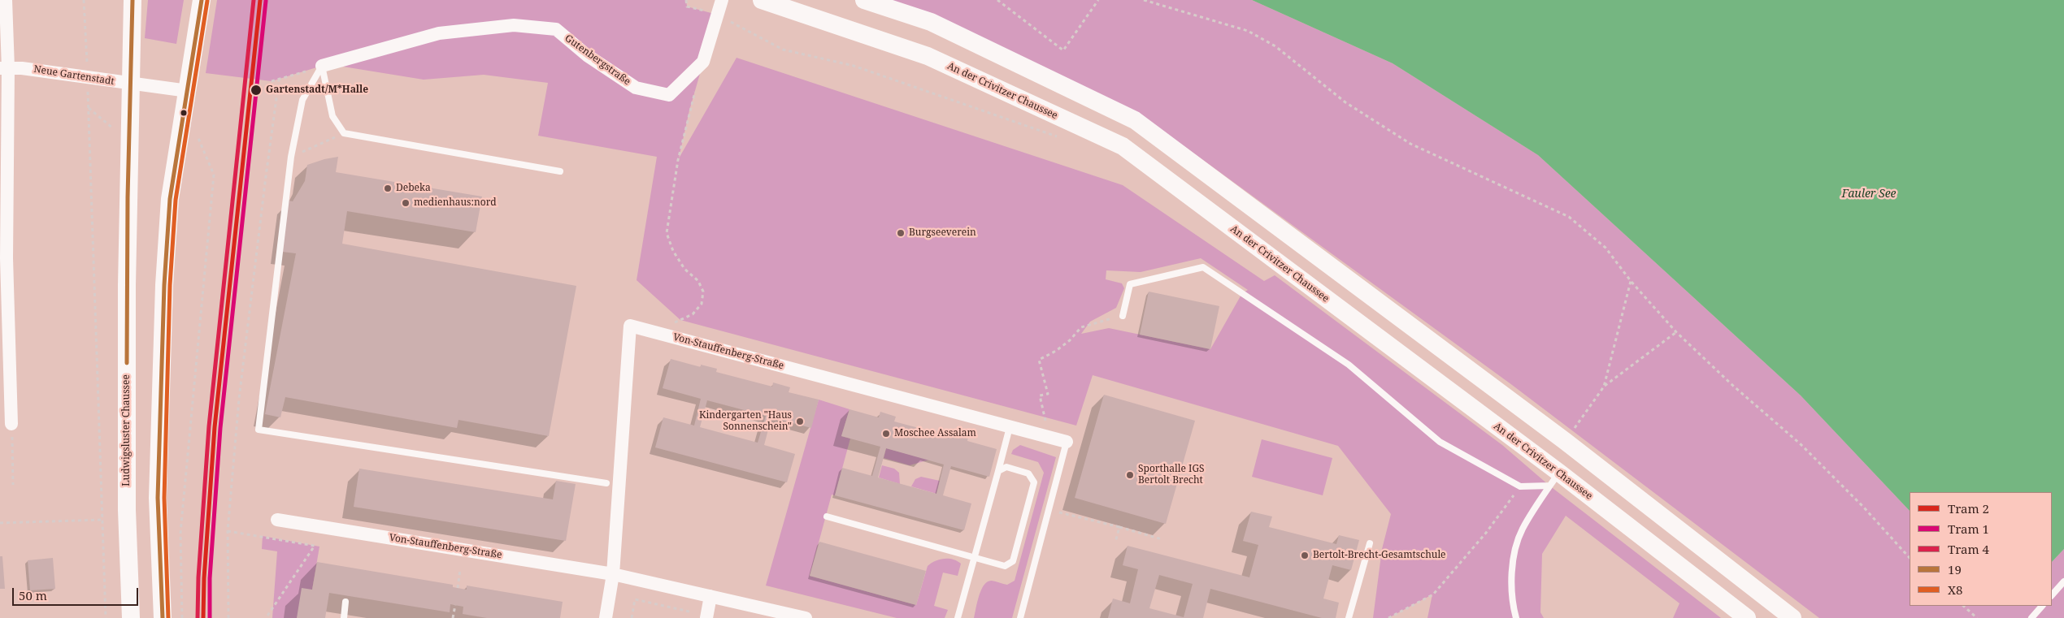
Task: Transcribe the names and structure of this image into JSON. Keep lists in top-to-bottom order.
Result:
{
  "streets": {
    "street": [
      "Gutenbergstraße",
      "Neue Gartenstadt",
      "An der Crivitzer Chaussee",
      "Von-Stauffenberg-Straße",
      "Ludwigsluster Chaussee"
    ]
  },
  "crossings": [
    ["Neue Gartenstadt", "Ludwigsluster Chaussee"]
  ],
  "water": ["Fauler See"],
  "places": [
    "Gartenstadt/M*Halle",
    "Debeka",
    "medienhaus:nord",
    "Burgseeverein",
    "Kindergarten \"Haus Sonnenschein\"",
    "Moschee Assalam",
    "Sporthalle IGS Bertolt Brecht",
    "Bertolt-Brecht-Gesamtschule"
  ],
  "lines": [
    "tram line 2",
    "tram line 4",
    "transit line 19",
    "tram line 1",
    "transit line X8"
  ],
  "legend": [
    "Tram 2",
    "Tram 1",
    "Tram 4",
    "19",
    "X8"
  ],
  "scale_bar": "50 m"
}
